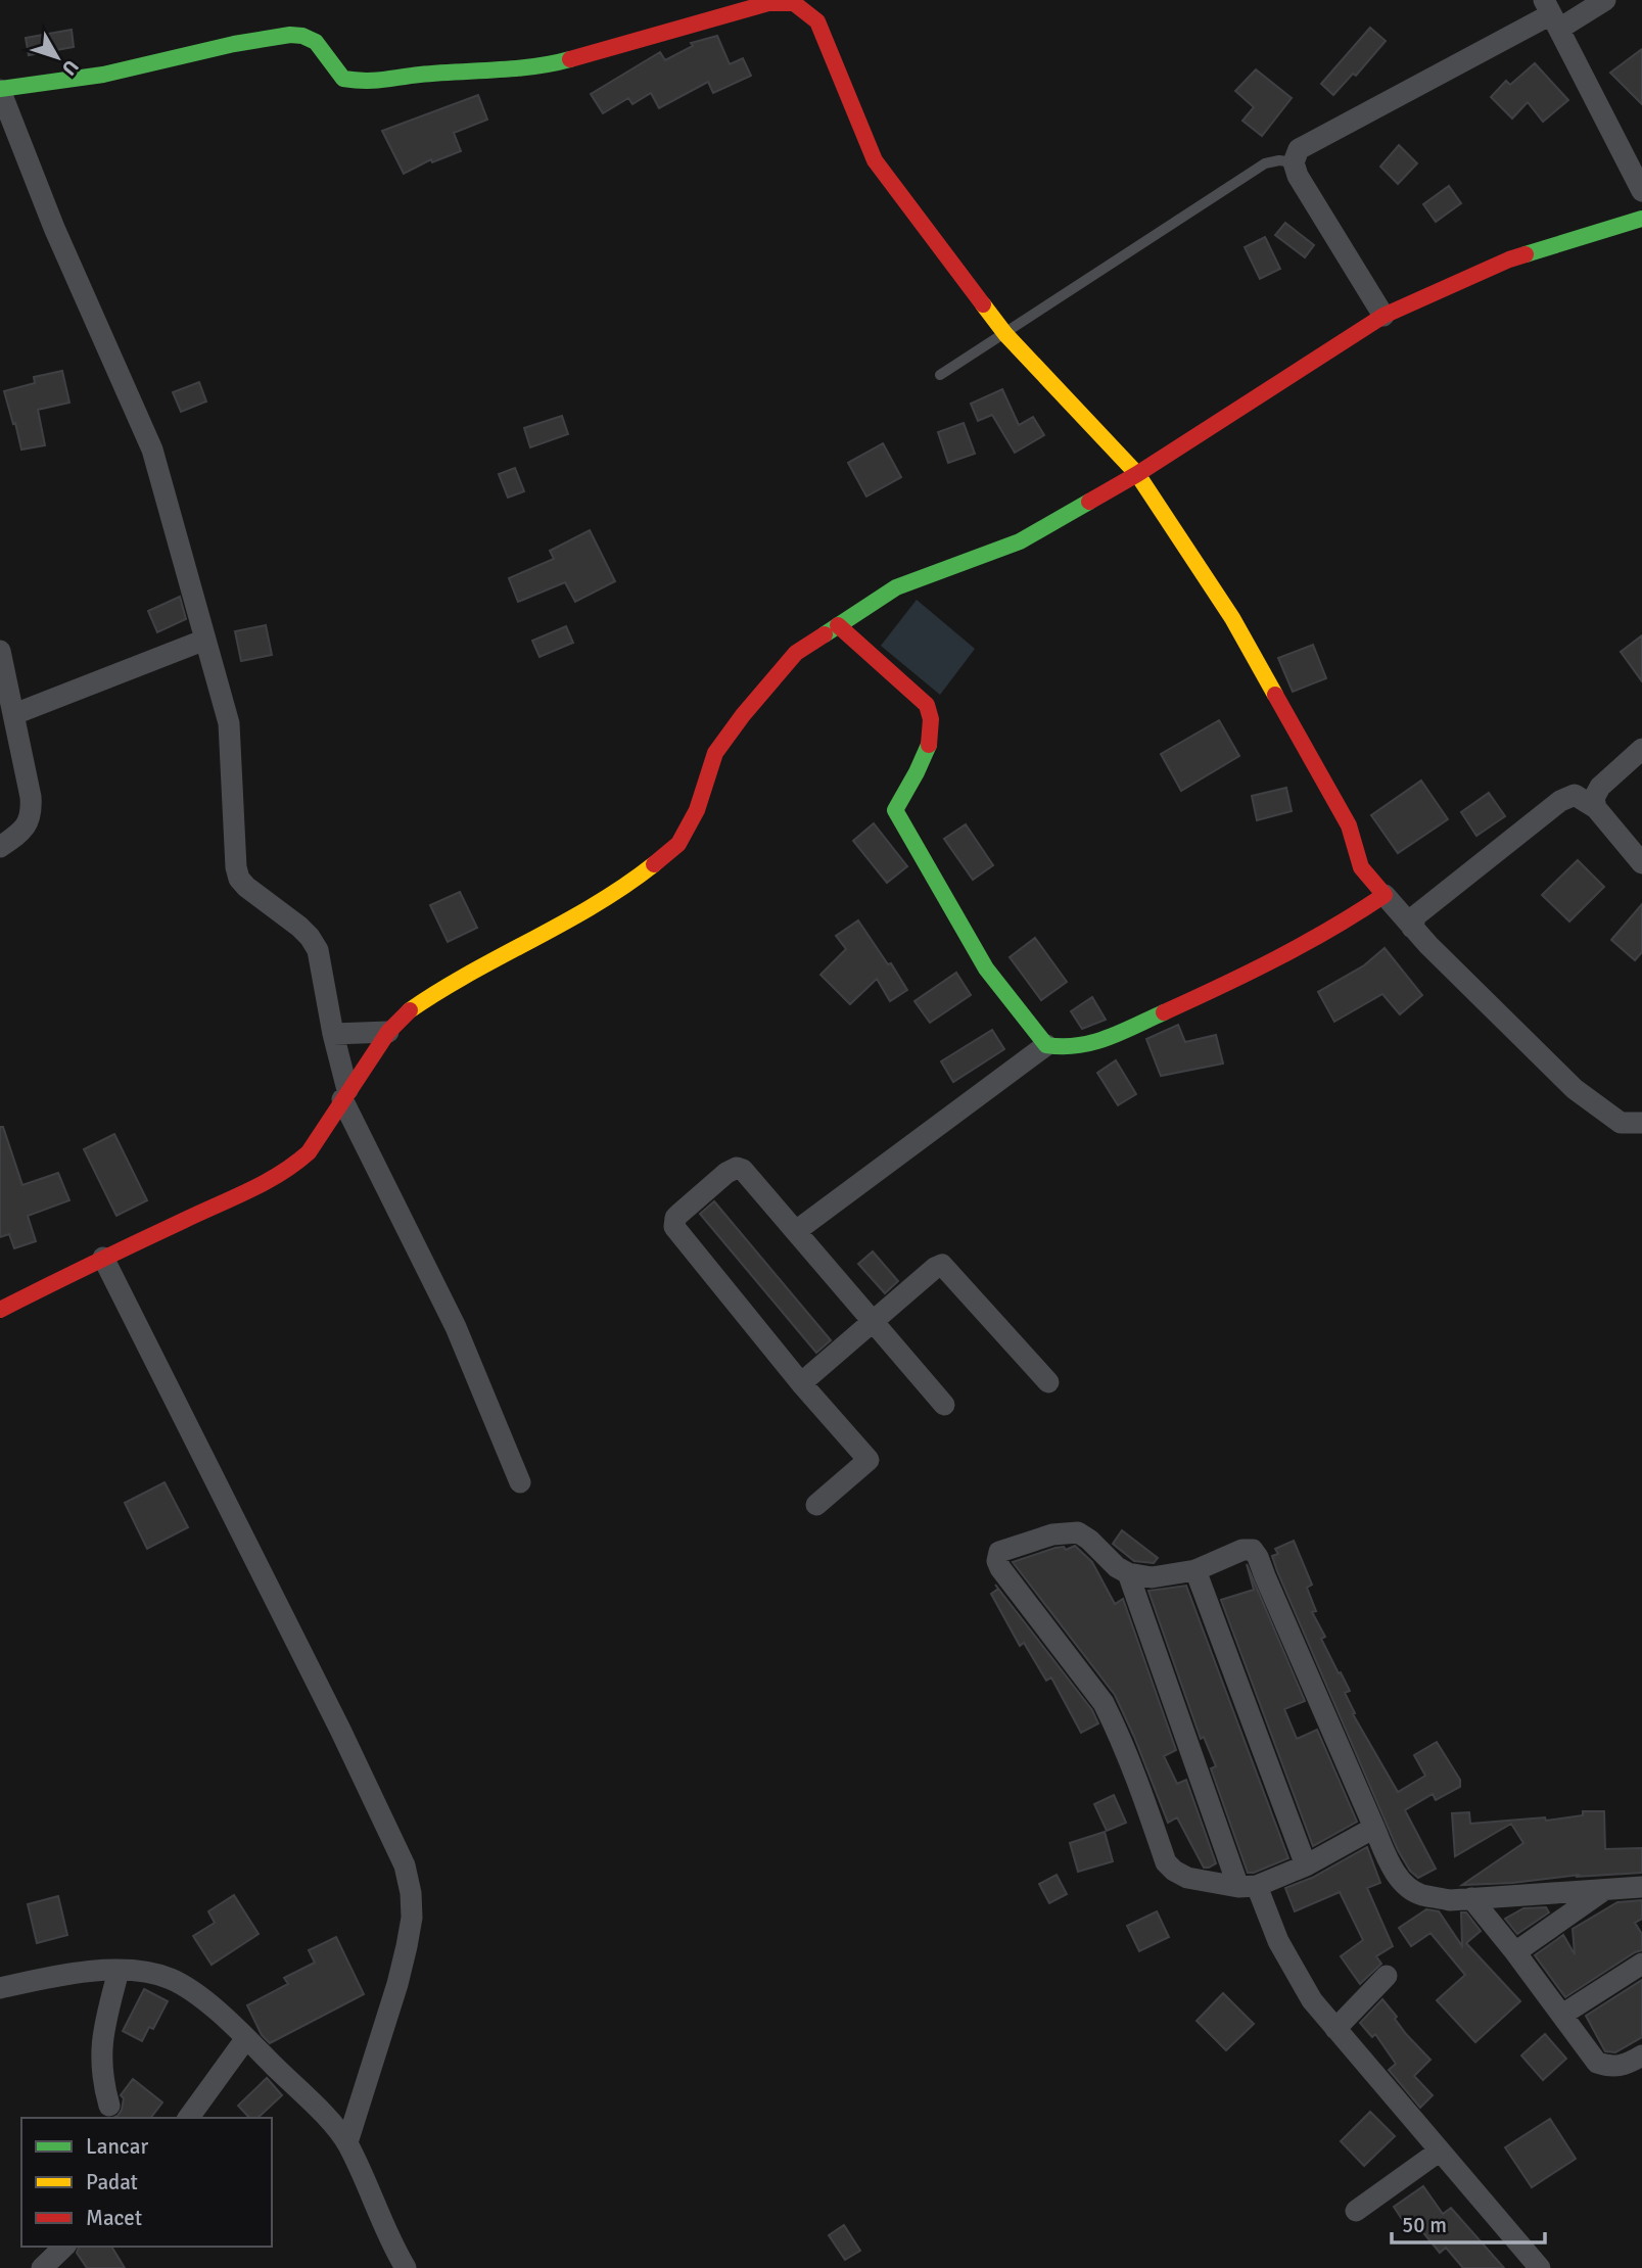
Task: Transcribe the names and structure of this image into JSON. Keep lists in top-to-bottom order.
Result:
{
  "legend": ["Lancar", "Padat", "Macet"],
  "scale_bar": "50 m",
  "north": "bottom right"
}
